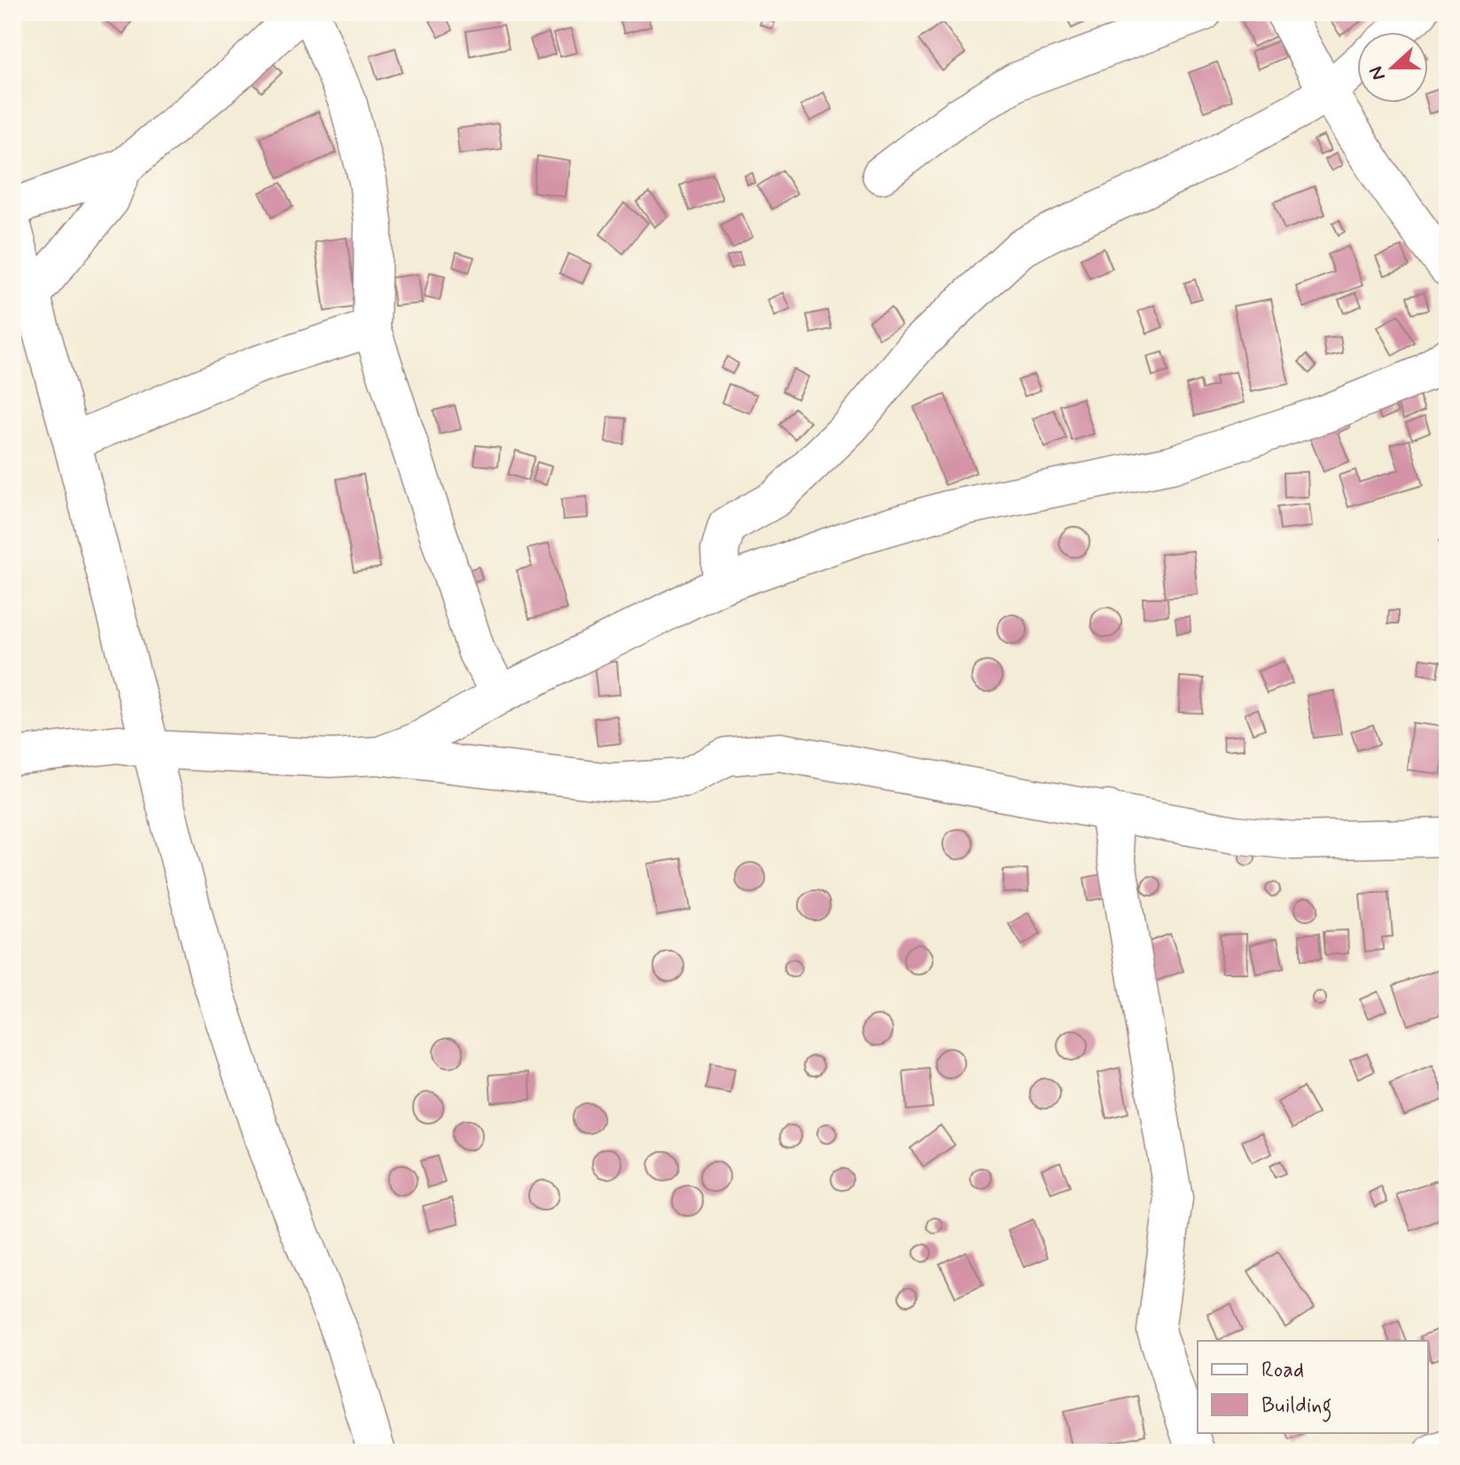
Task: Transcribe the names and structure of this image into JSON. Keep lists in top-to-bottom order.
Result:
{
  "legend": ["Road", "Building"],
  "north": "left"
}
